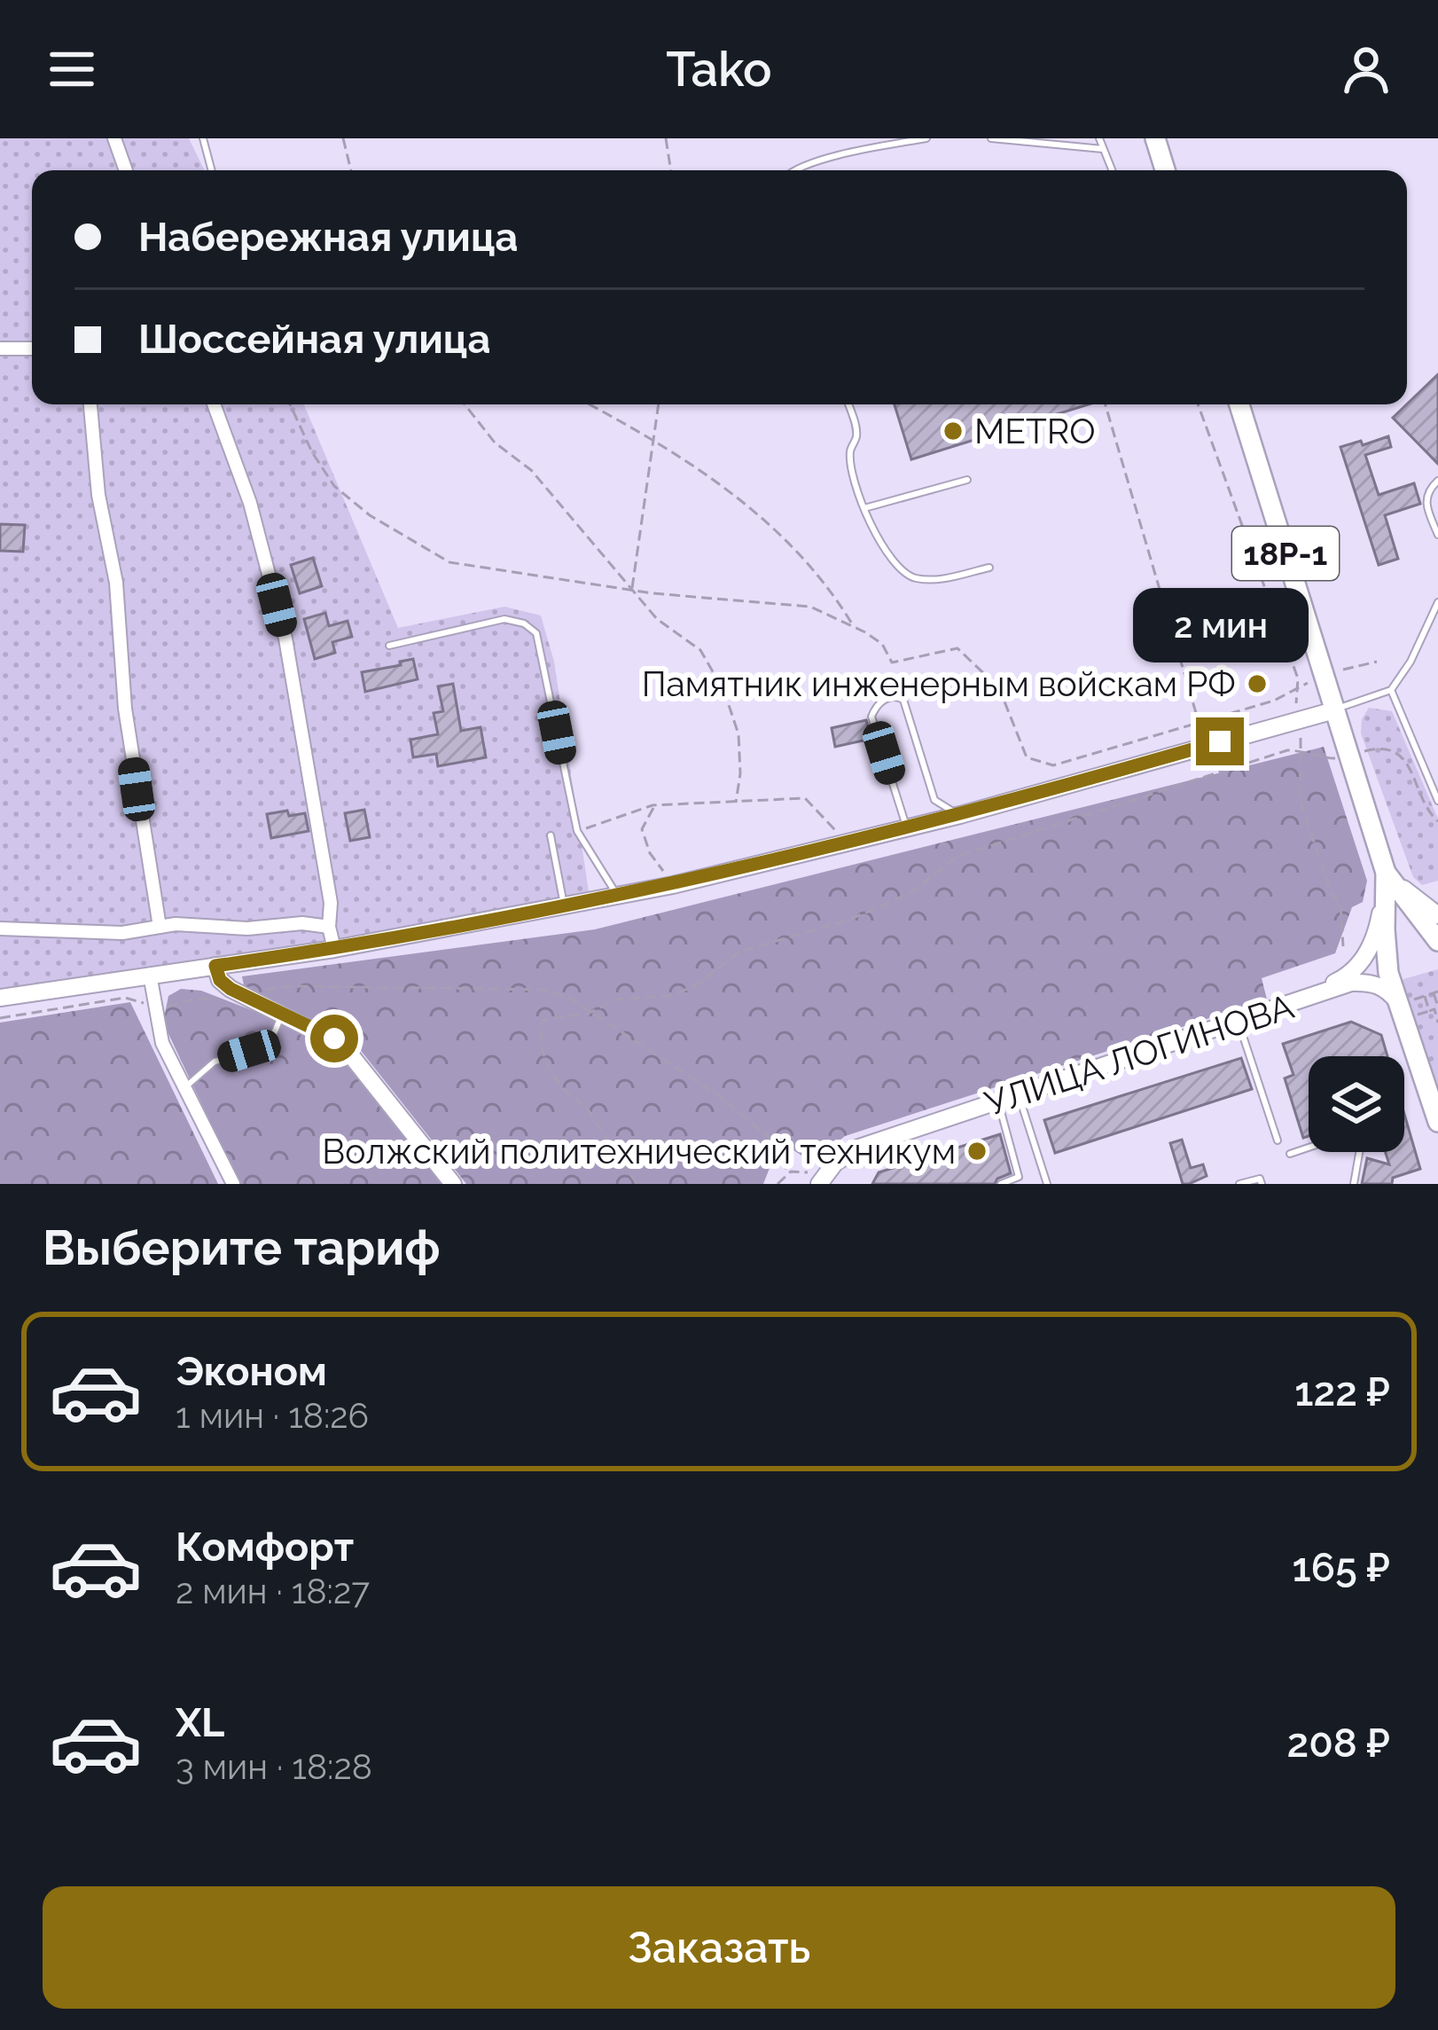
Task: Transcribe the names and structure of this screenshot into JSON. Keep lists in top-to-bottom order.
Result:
{
  "streets": {
    "main road": ["18Р-1"],
    "street": ["УЛИЦА ЛОГИНОВА"]
  },
  "crossings": [
    ["18Р-1", "УЛИЦА ЛОГИНОВА"]
  ],
  "places": ["METRO", "Памятник инженерным войскам РФ", "Волжский политехнический техникум"],
  "page": {
    "header": "Tako",
    "banner": ["Набережная улица", "Шоссейная улица"],
    "bubble": "2 мин",
    "heading": "Выберите тариф",
    "list": [
      {
        "name": "Эконом",
        "note": "1 мин · 18:26",
        "value": "122 ₽"
      },
      {
        "name": "Комфорт",
        "note": "2 мин · 18:27",
        "value": "165 ₽"
      },
      {
        "name": "XL",
        "note": "3 мин · 18:28",
        "value": "208 ₽"
      }
    ],
    "buttons": "Заказать"
  }
}
